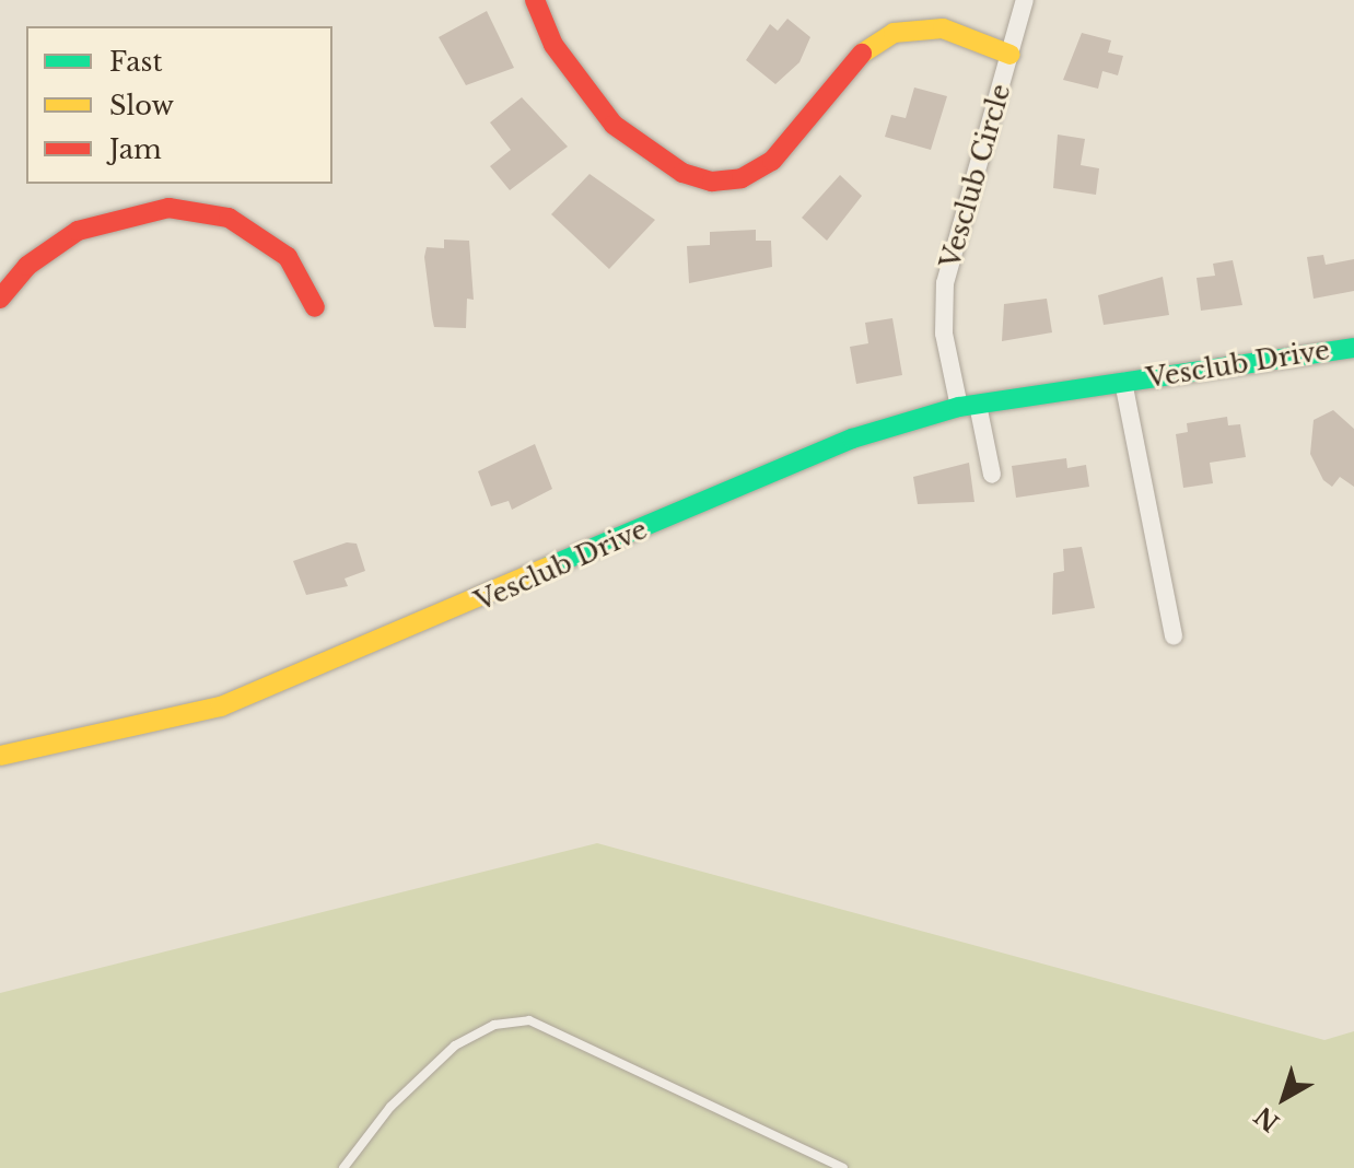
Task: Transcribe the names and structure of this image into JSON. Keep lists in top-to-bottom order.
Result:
{
  "streets": {
    "street": ["Vesclub Circle", "Vesclub Drive"]
  },
  "crossings": [
    ["Vesclub Circle", "Vesclub Drive"]
  ],
  "legend": ["Fast", "Slow", "Jam"],
  "north": "bottom left"
}
